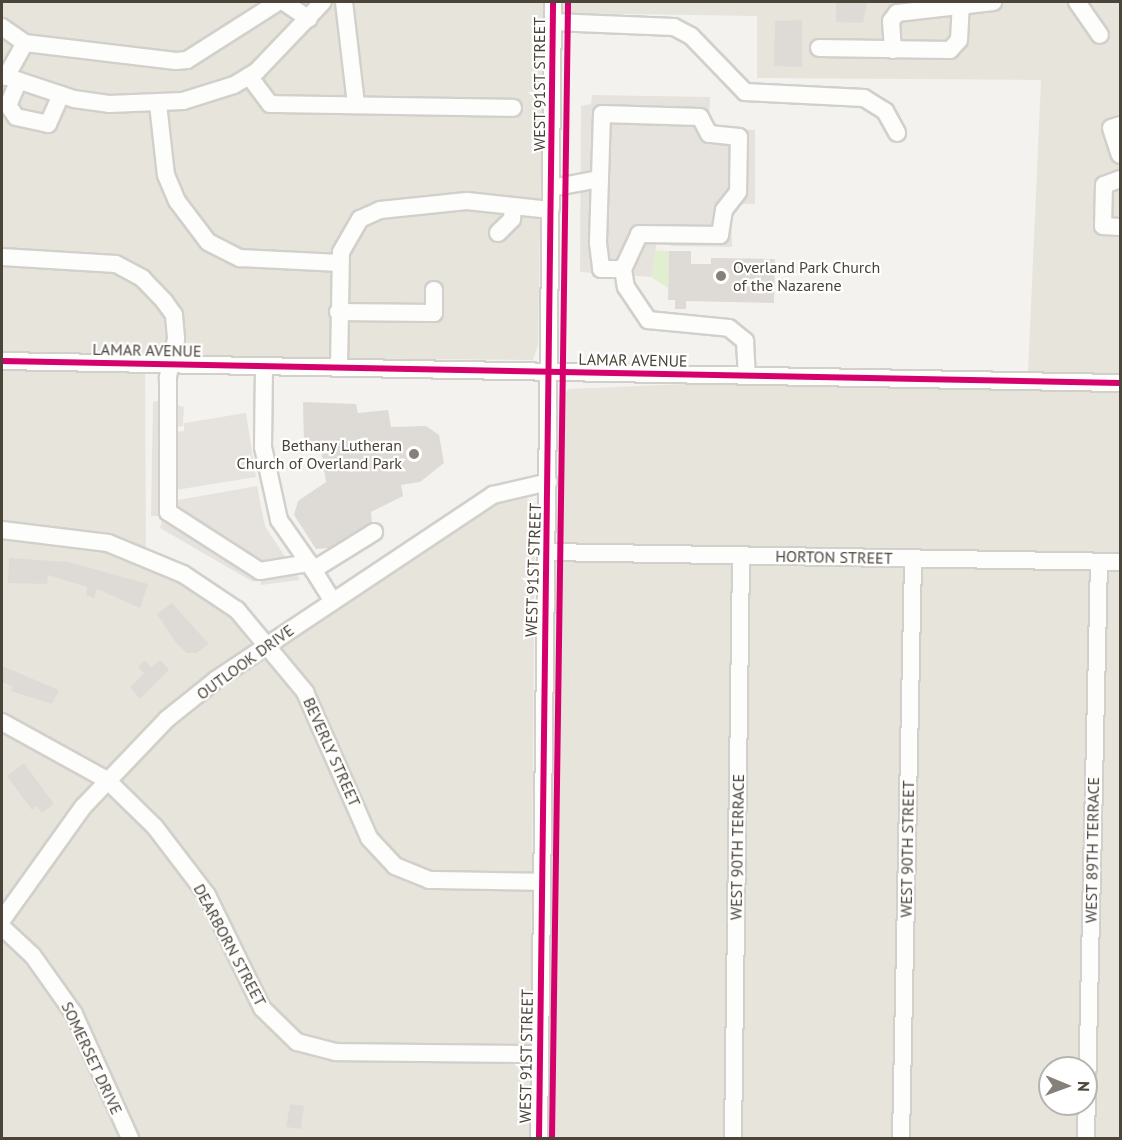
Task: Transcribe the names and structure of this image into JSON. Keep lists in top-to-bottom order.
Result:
{
  "streets": {
    "street": [
      "WEST 91ST STREET",
      "LAMAR AVENUE",
      "HORTON STREET",
      "OUTLOOK DRIVE",
      "BEVERLY STREET",
      "WEST 90TH TERRACE",
      "WEST 90TH STREET",
      "WEST 89TH TERRACE",
      "DEARBORN STREET",
      "SOMERSET DRIVE"
    ]
  },
  "crossings": [
    ["WEST 91ST STREET", "LAMAR AVENUE"],
    ["WEST 91ST STREET", "HORTON STREET"],
    ["WEST 91ST STREET", "OUTLOOK DRIVE"],
    ["WEST 91ST STREET", "BEVERLY STREET"],
    ["WEST 91ST STREET", "DEARBORN STREET"],
    ["HORTON STREET", "WEST 90TH TERRACE"],
    ["HORTON STREET", "WEST 90TH STREET"],
    ["HORTON STREET", "WEST 89TH TERRACE"],
    ["OUTLOOK DRIVE", "BEVERLY STREET"],
    ["OUTLOOK DRIVE", "DEARBORN STREET"]
  ],
  "places": ["Overland Park Church of the Nazarene", "Bethany Lutheran Church of Overland Park"],
  "north": "right"
}
